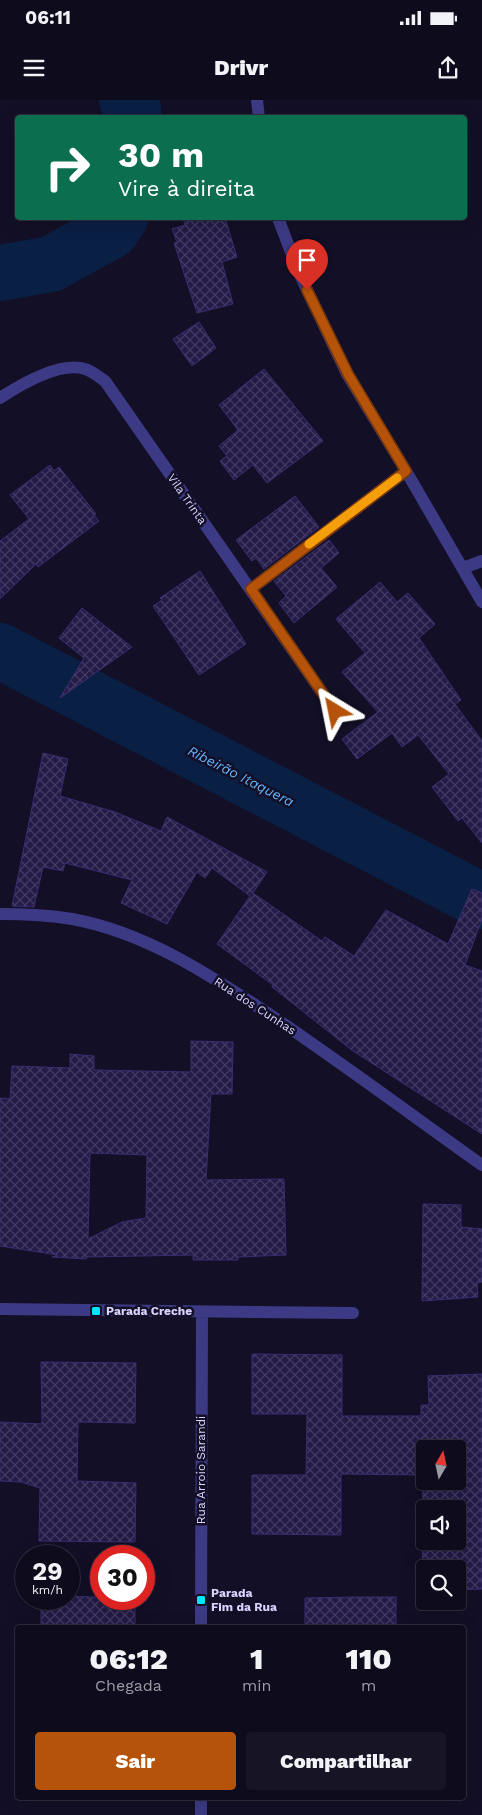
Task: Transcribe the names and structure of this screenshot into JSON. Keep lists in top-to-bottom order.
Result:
{
  "streets": {
    "street": ["Vila Trinta", "Rua dos Cunhas", "Rua Arroio Sarandi"]
  },
  "water": ["Ribeirão Itaquera"],
  "places": {
    "transit": ["Parada Creche", "Parada Fim da Rua"]
  },
  "north": "top",
  "page": {
    "status": "06:11",
    "header": "Drivr",
    "turn": ["30 m", "Vire à direita"],
    "speed": "29 km/h",
    "limit": "30",
    "eta": [
      "06:12",
      "Chegada",
      "1",
      "min",
      "110",
      "m"
    ],
    "buttons": ["Sair", "Compartilhar"]
  }
}
